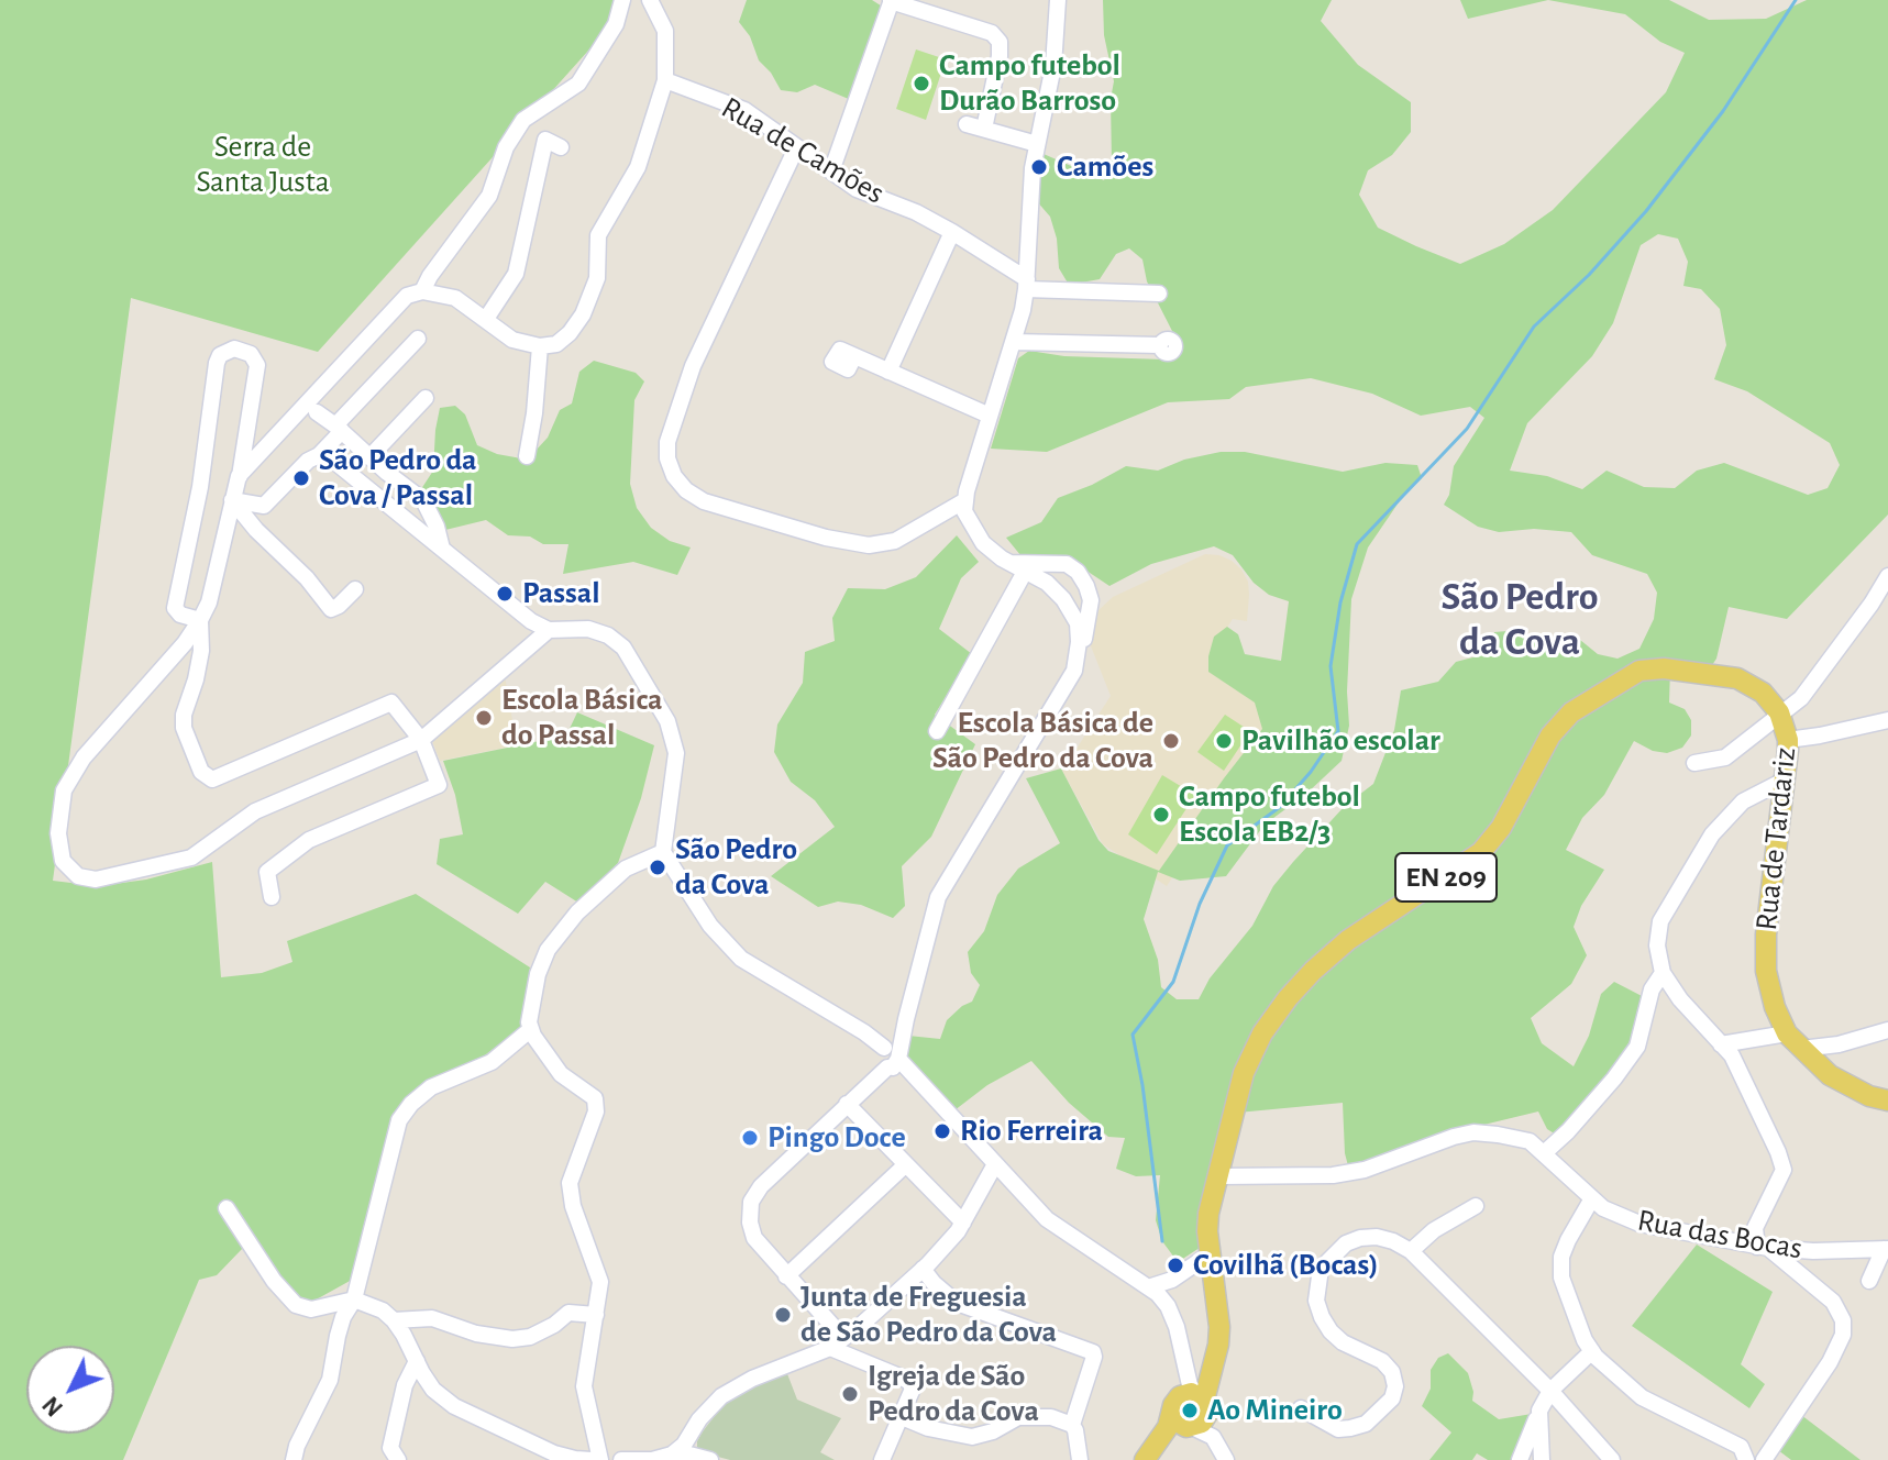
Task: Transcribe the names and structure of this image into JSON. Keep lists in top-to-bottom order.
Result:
{
  "streets": {
    "main road": ["Rua de Tardariz", "EN 209"],
    "street": ["Rua de Camões", "Rua das Bocas"]
  },
  "crossings": [
    ["Rua de Tardariz", "Rua das Bocas"]
  ],
  "districts": ["São Pedro da Cova"],
  "parks": ["Serra de Santa Justa"],
  "places": [
    "Campo futebol Durão Barroso",
    "Camões",
    "São Pedro da Cova / Passal",
    "Passal",
    "Escola Básica do Passal",
    "Escola Básica de São Pedro da Cova",
    "Pavilhão escolar",
    "Campo futebol Escola EB2/3",
    "São Pedro da Cova",
    "Rio Ferreira",
    "Pingo Doce",
    "Covilhã (Bocas)",
    "Junta de Freguesia de São Pedro da Cova",
    "Igreja de São Pedro da Cova",
    "Ao Mineiro"
  ],
  "north": "bottom left"
}
